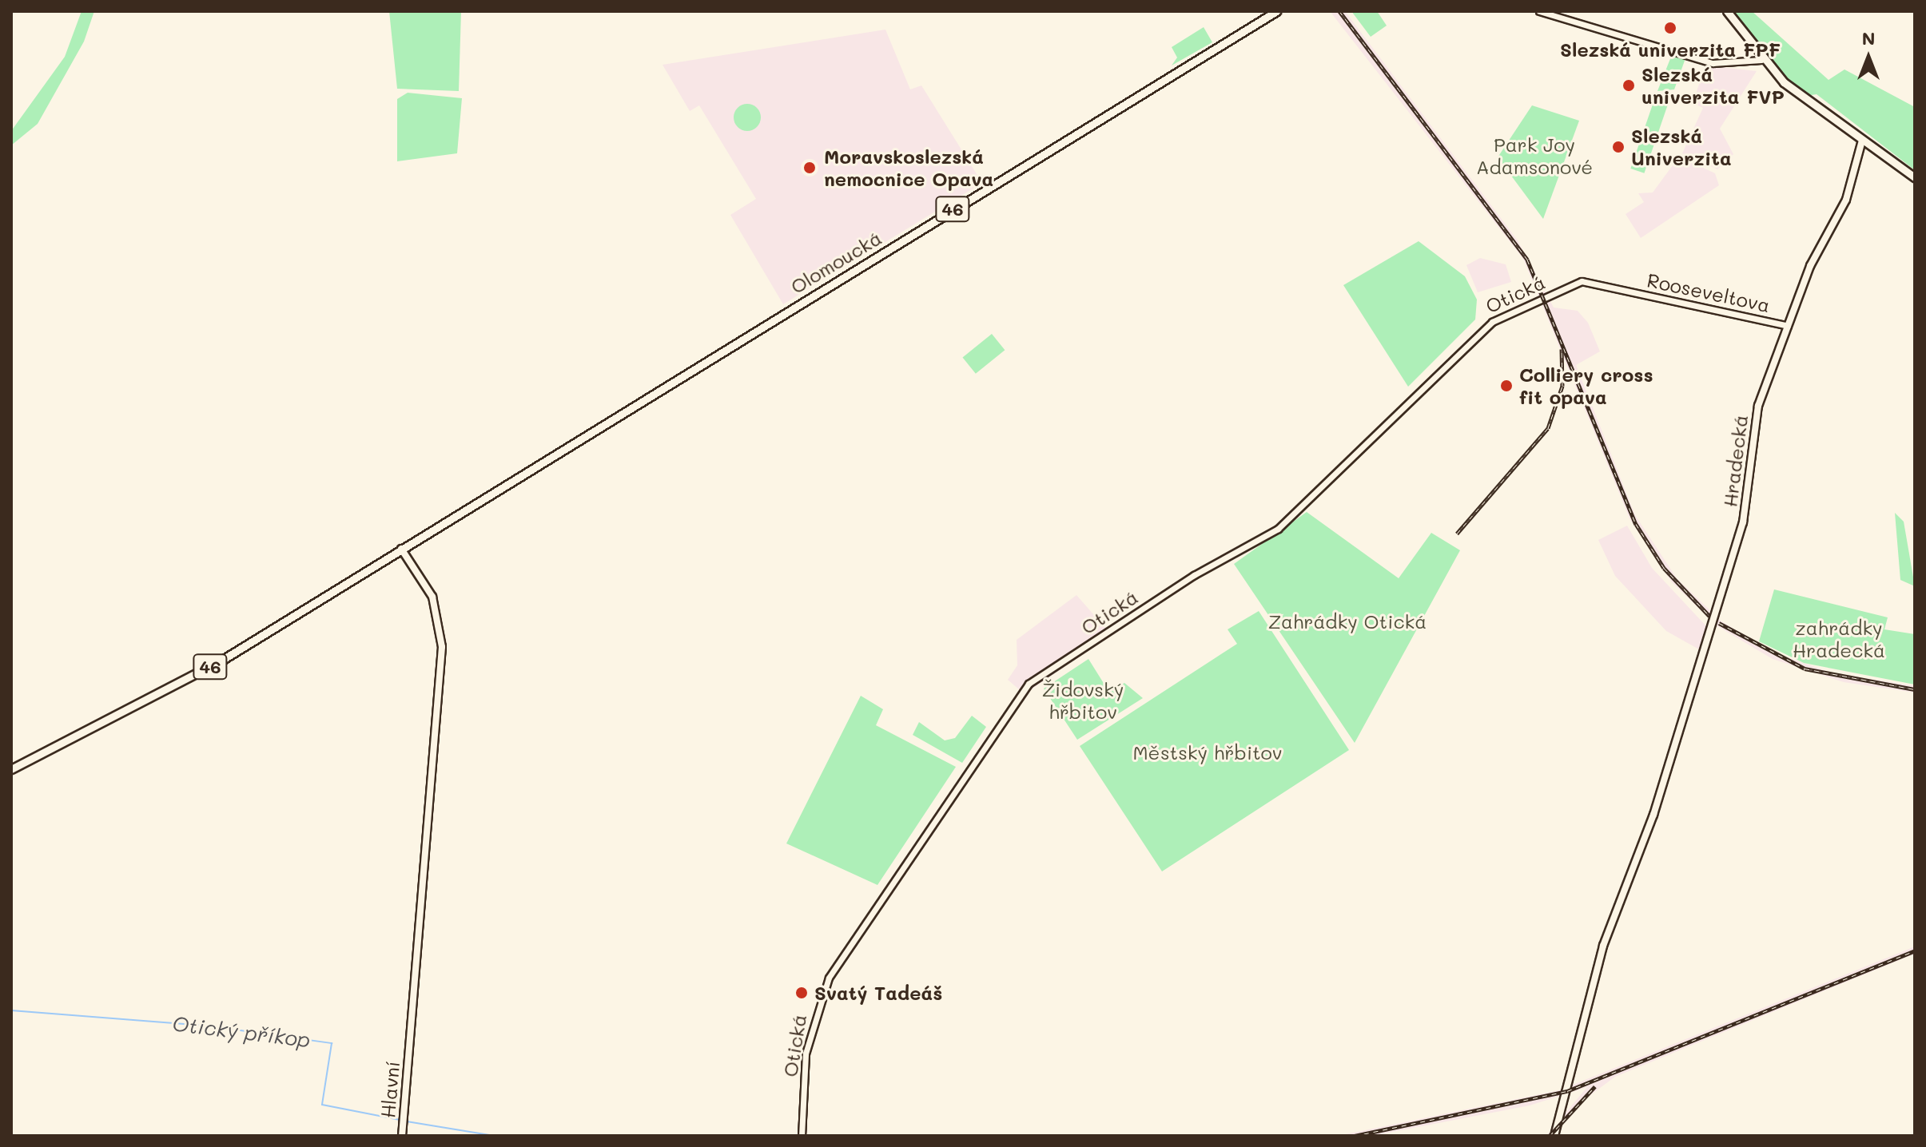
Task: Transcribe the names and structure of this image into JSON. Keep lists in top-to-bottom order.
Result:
{
  "streets": {
    "main road": [
      "46",
      "Olomoucká",
      "Hradecká",
      "Hlavní"
    ],
    "street": ["Rooseveltova", "Otická"]
  },
  "crossings": [
    ["46", "Olomoucká"],
    ["46", "Hlavní"],
    ["Olomoucká", "Hlavní"],
    ["Rooseveltova", "Otická"],
    ["Rooseveltova", "Hradecká"]
  ],
  "water": ["Otický příkop"],
  "parks": [
    "Park Joy Adamsonové",
    "Zahrádky Otická",
    "zahrádky Hradecká",
    "Židovský hřbitov",
    "Městský hřbitov"
  ],
  "places": [
    "Slezská univerzita FPF",
    "Slezská univerzita FVP",
    "Slezská Univerzita",
    "Moravskoslezská nemocnice Opava",
    "Colliery cross fit opava",
    "Svatý Tadeáš"
  ],
  "north": "top"
}
